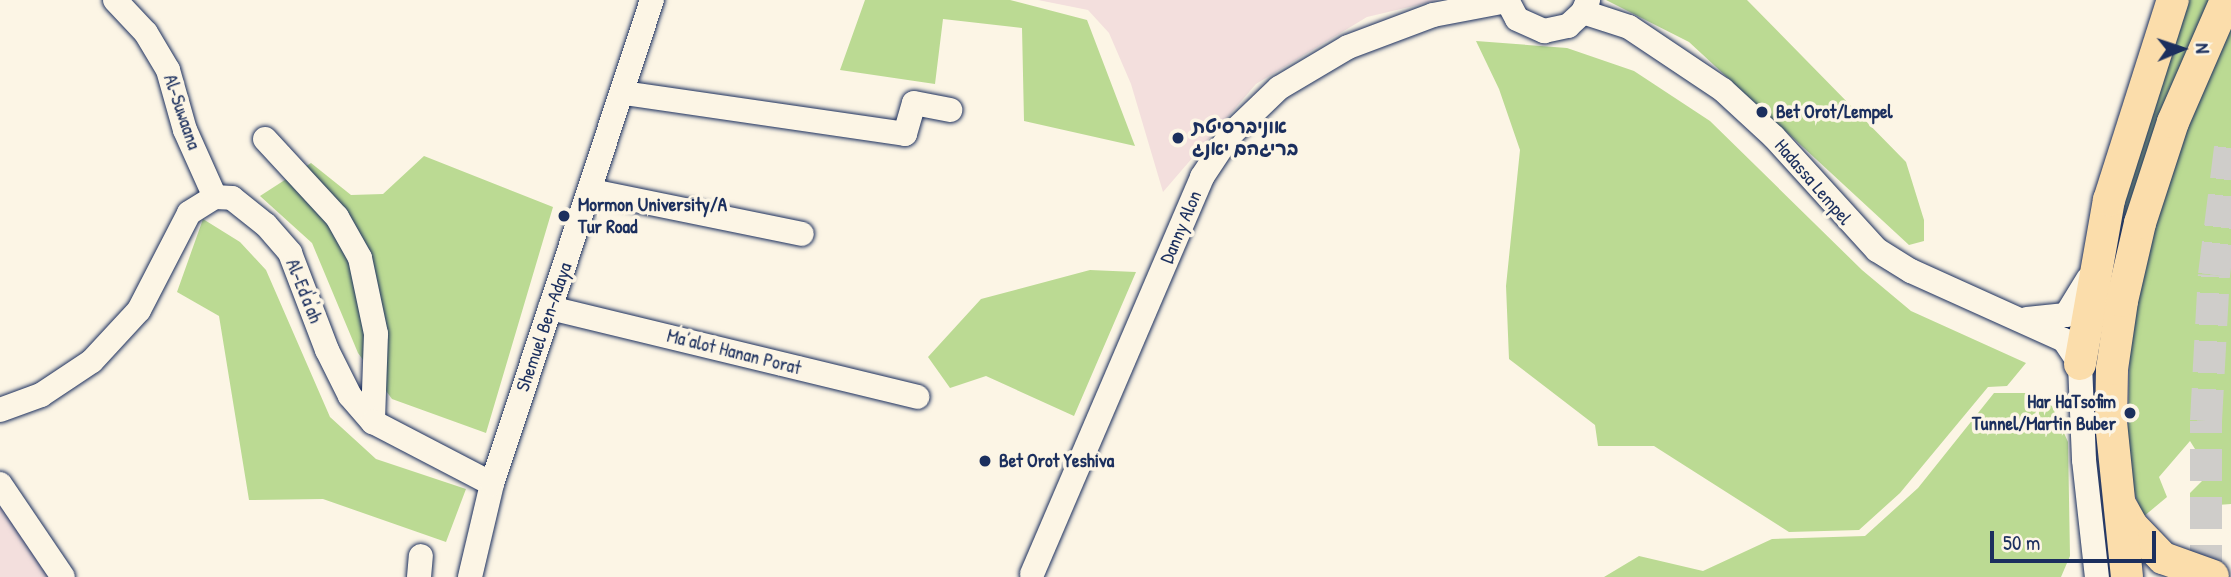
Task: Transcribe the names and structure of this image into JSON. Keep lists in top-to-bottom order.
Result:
{
  "streets": {
    "street": [
      "Al-Suwaana",
      "Hadassa Lempel",
      "Danny Alon",
      "Al-Ed'a'ah",
      "Shemuel Ben-Adaya",
      "Ma’alot Hanan Porat"
    ]
  },
  "crossings": [
    ["Al-Suwaana", "Al-Ed'a'ah"],
    ["Al-Ed'a'ah", "Shemuel Ben-Adaya"],
    ["Shemuel Ben-Adaya", "Ma’alot Hanan Porat"]
  ],
  "places": [
    "Bet Orot/Lempel",
    "אוניברסיטת בריגהם יאנג",
    "Mormon University/A Tur Road",
    "Har HaTsofim Tunnel/Martin Buber",
    "Bet Orot Yeshiva"
  ],
  "scale_bar": "50 m",
  "north": "right"
}
